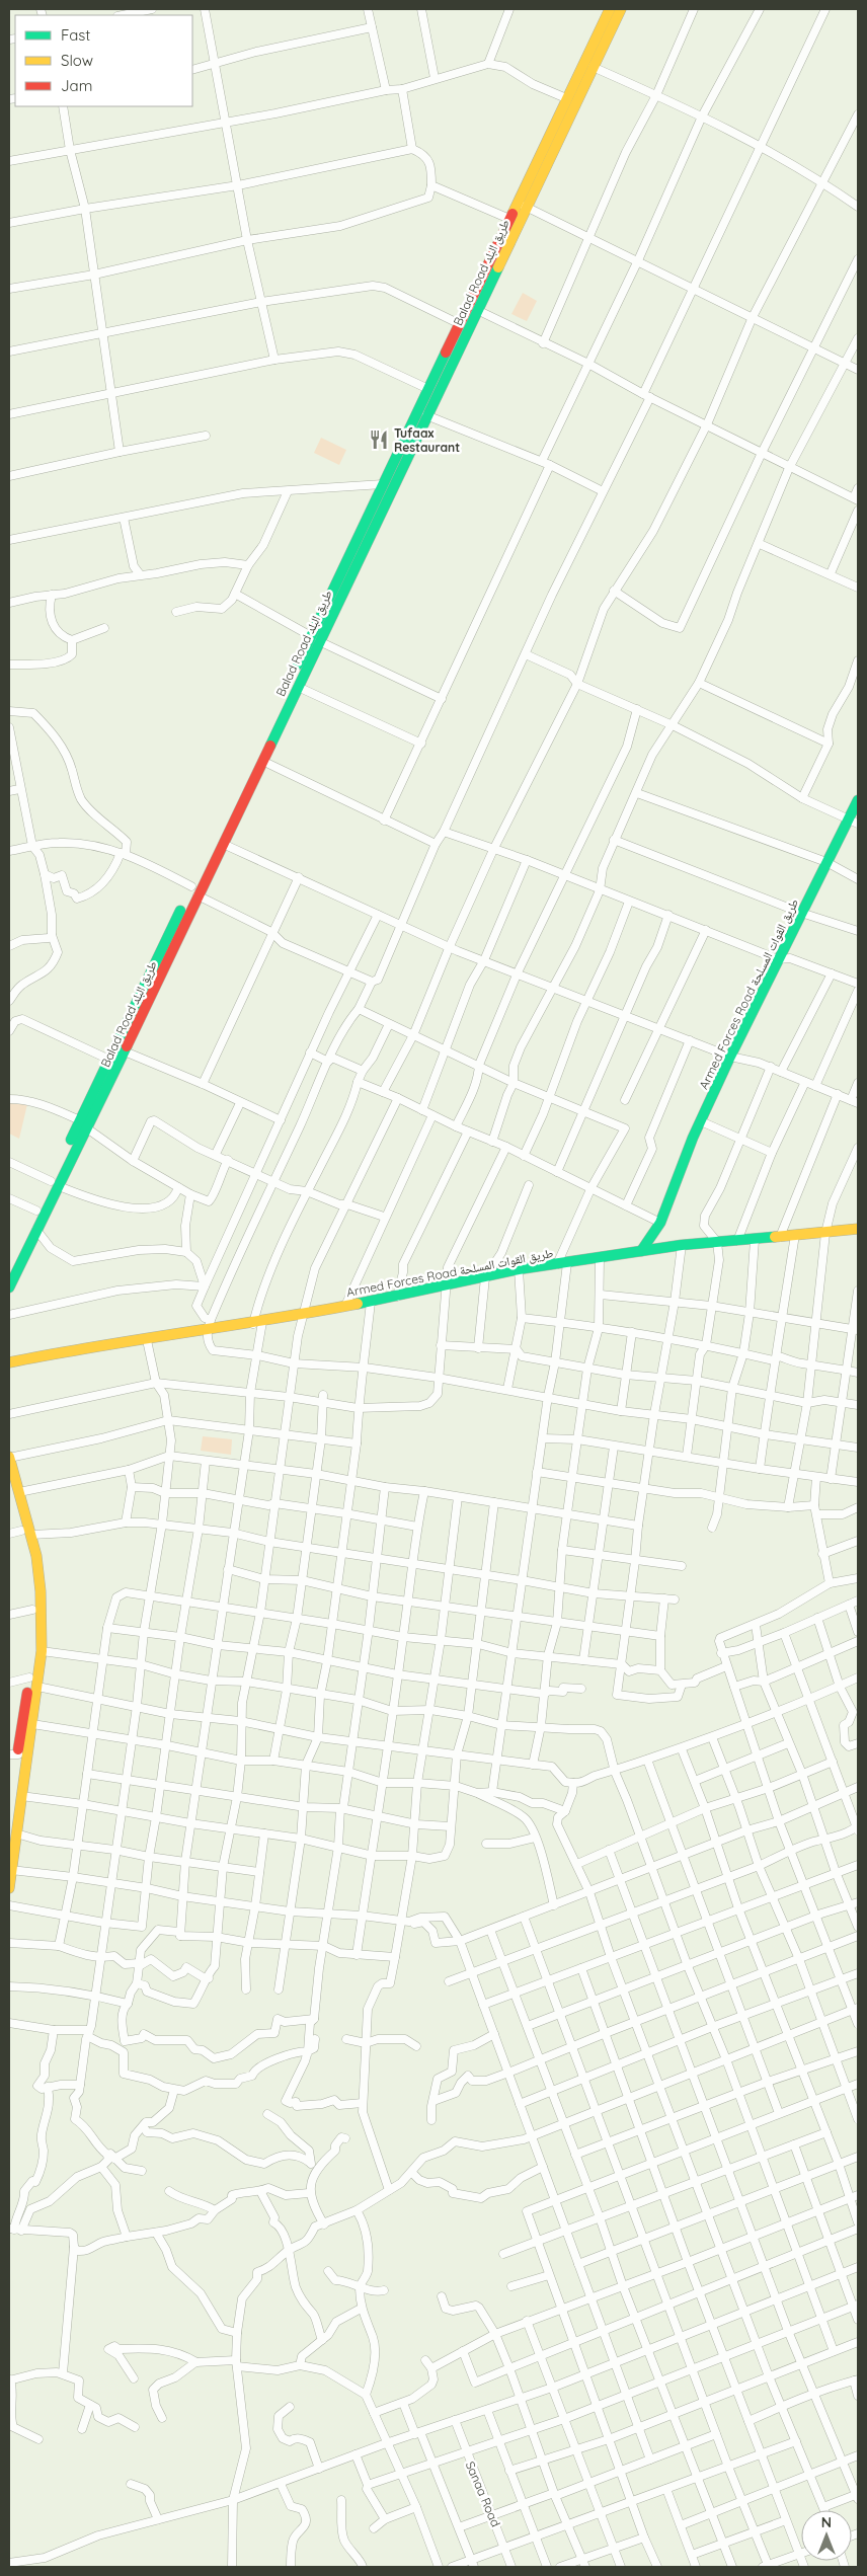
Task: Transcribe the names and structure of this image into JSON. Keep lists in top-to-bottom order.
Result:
{
  "streets": {
    "main road": ["Balad Road طريق البلد", "Armed Forces Road طريق القوات المسلحة"],
    "street": ["Sanaa Road"]
  },
  "places": {
    "restaurant": ["Tufaax Restaurant"]
  },
  "legend": ["Fast", "Slow", "Jam"],
  "north": "top"
}
